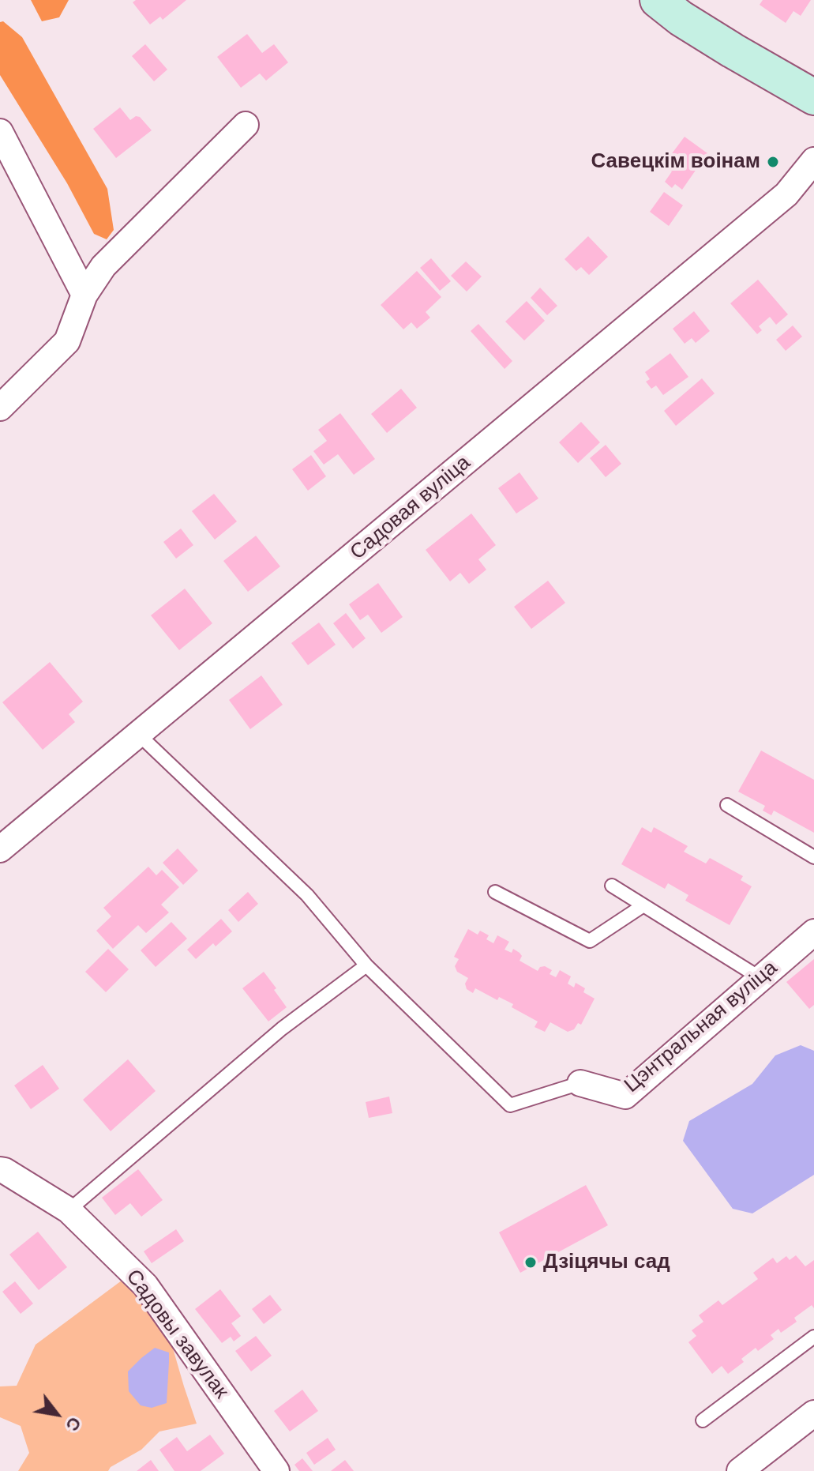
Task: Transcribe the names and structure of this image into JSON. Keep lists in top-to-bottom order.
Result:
{
  "streets": {
    "street": ["Садовая вуліца", "Цэнтральная вуліца", "Садовы завулак"]
  },
  "places": ["Савецкім воінам", "Дзіцячы сад"],
  "north": "bottom right"
}
